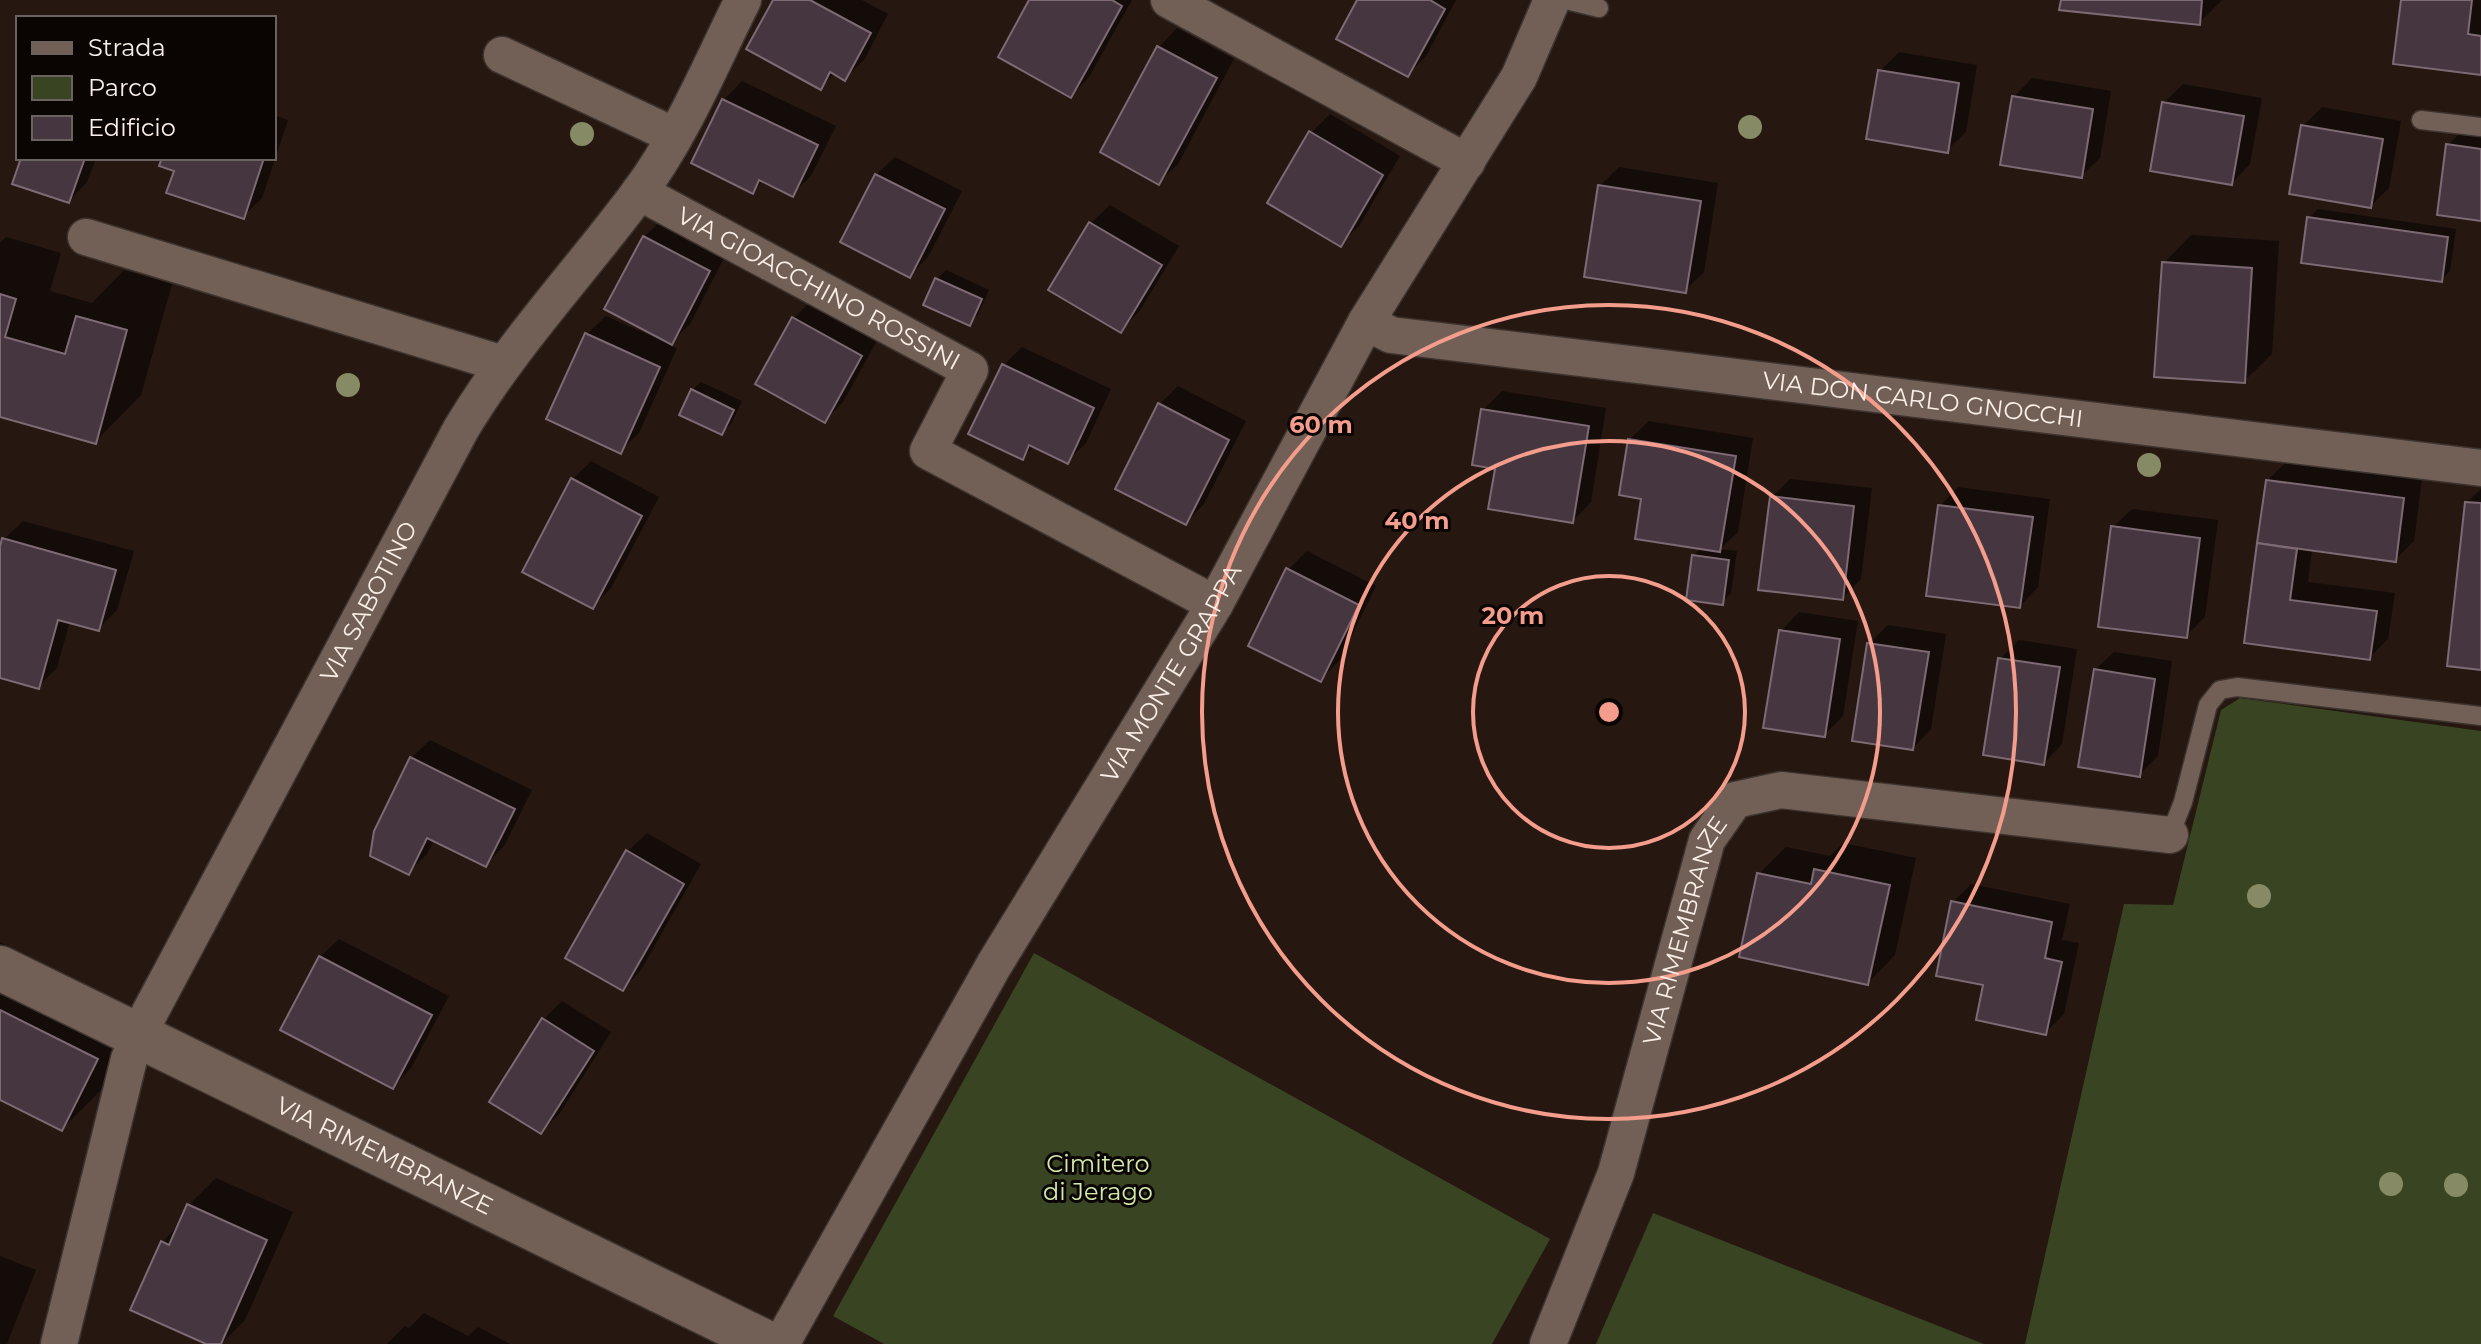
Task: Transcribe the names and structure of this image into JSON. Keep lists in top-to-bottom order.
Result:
{
  "streets": {
    "street": [
      "VIA GIOACCHINO ROSSINI",
      "VIA DON CARLO GNOCCHI",
      "VIA SABOTINO",
      "VIA MONTE GRAPPA",
      "VIA RIMEMBRANZE"
    ]
  },
  "crossings": [
    ["VIA GIOACCHINO ROSSINI", "VIA SABOTINO"],
    ["VIA GIOACCHINO ROSSINI", "VIA MONTE GRAPPA"],
    ["VIA DON CARLO GNOCCHI", "VIA MONTE GRAPPA"],
    ["VIA SABOTINO", "VIA RIMEMBRANZE"]
  ],
  "parks": ["Cimitero di Jerago"],
  "legend": ["Strada", "Parco", "Edificio"],
  "rings": ["60 m", "40 m", "20 m"]
}
